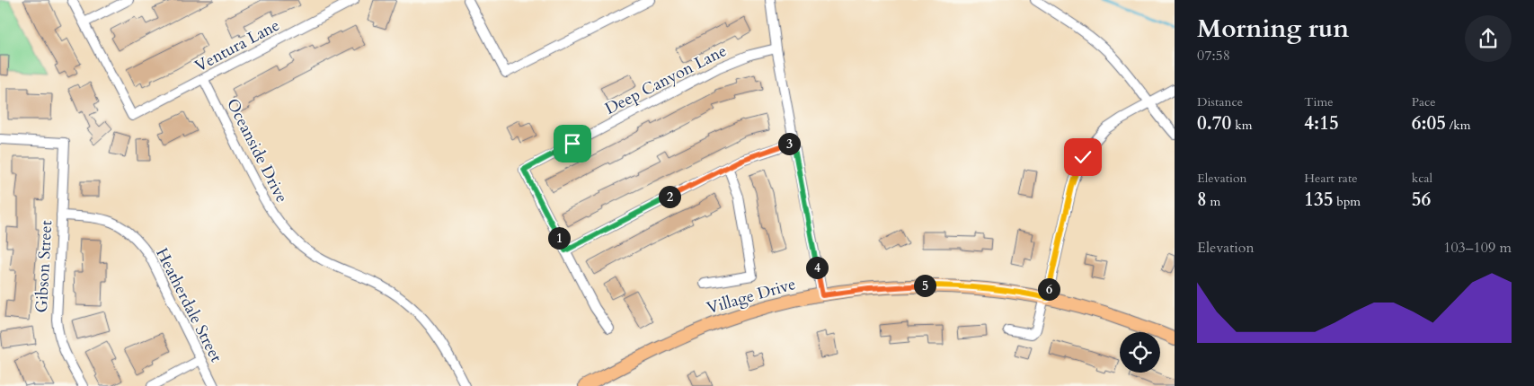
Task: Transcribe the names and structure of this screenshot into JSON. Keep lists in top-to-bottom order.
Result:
{
  "streets": {
    "main road": ["Village Drive"],
    "street": [
      "Ventura Lane",
      "Deep Canyon Lane",
      "Oceanside Drive",
      "Gibson Street",
      "Heatherdale Street"
    ]
  },
  "crossings": [
    ["Ventura Lane", "Oceanside Drive"],
    ["Gibson Street", "Heatherdale Street"]
  ],
  "page": {
    "heading": ["Morning run", "07:58"],
    "stats": [
      ["Distance", "0.70 km"],
      ["Time", "4:15"],
      ["Pace", "6:05 /km"],
      ["Elevation", "8 m"],
      ["Heart rate", "135 bpm"],
      ["kcal", "56"]
    ],
    "pins": [
      "3",
      "2",
      "1",
      "4",
      "5",
      "6"
    ],
    "chart": ["Elevation", "103–109 m"]
  }
}
